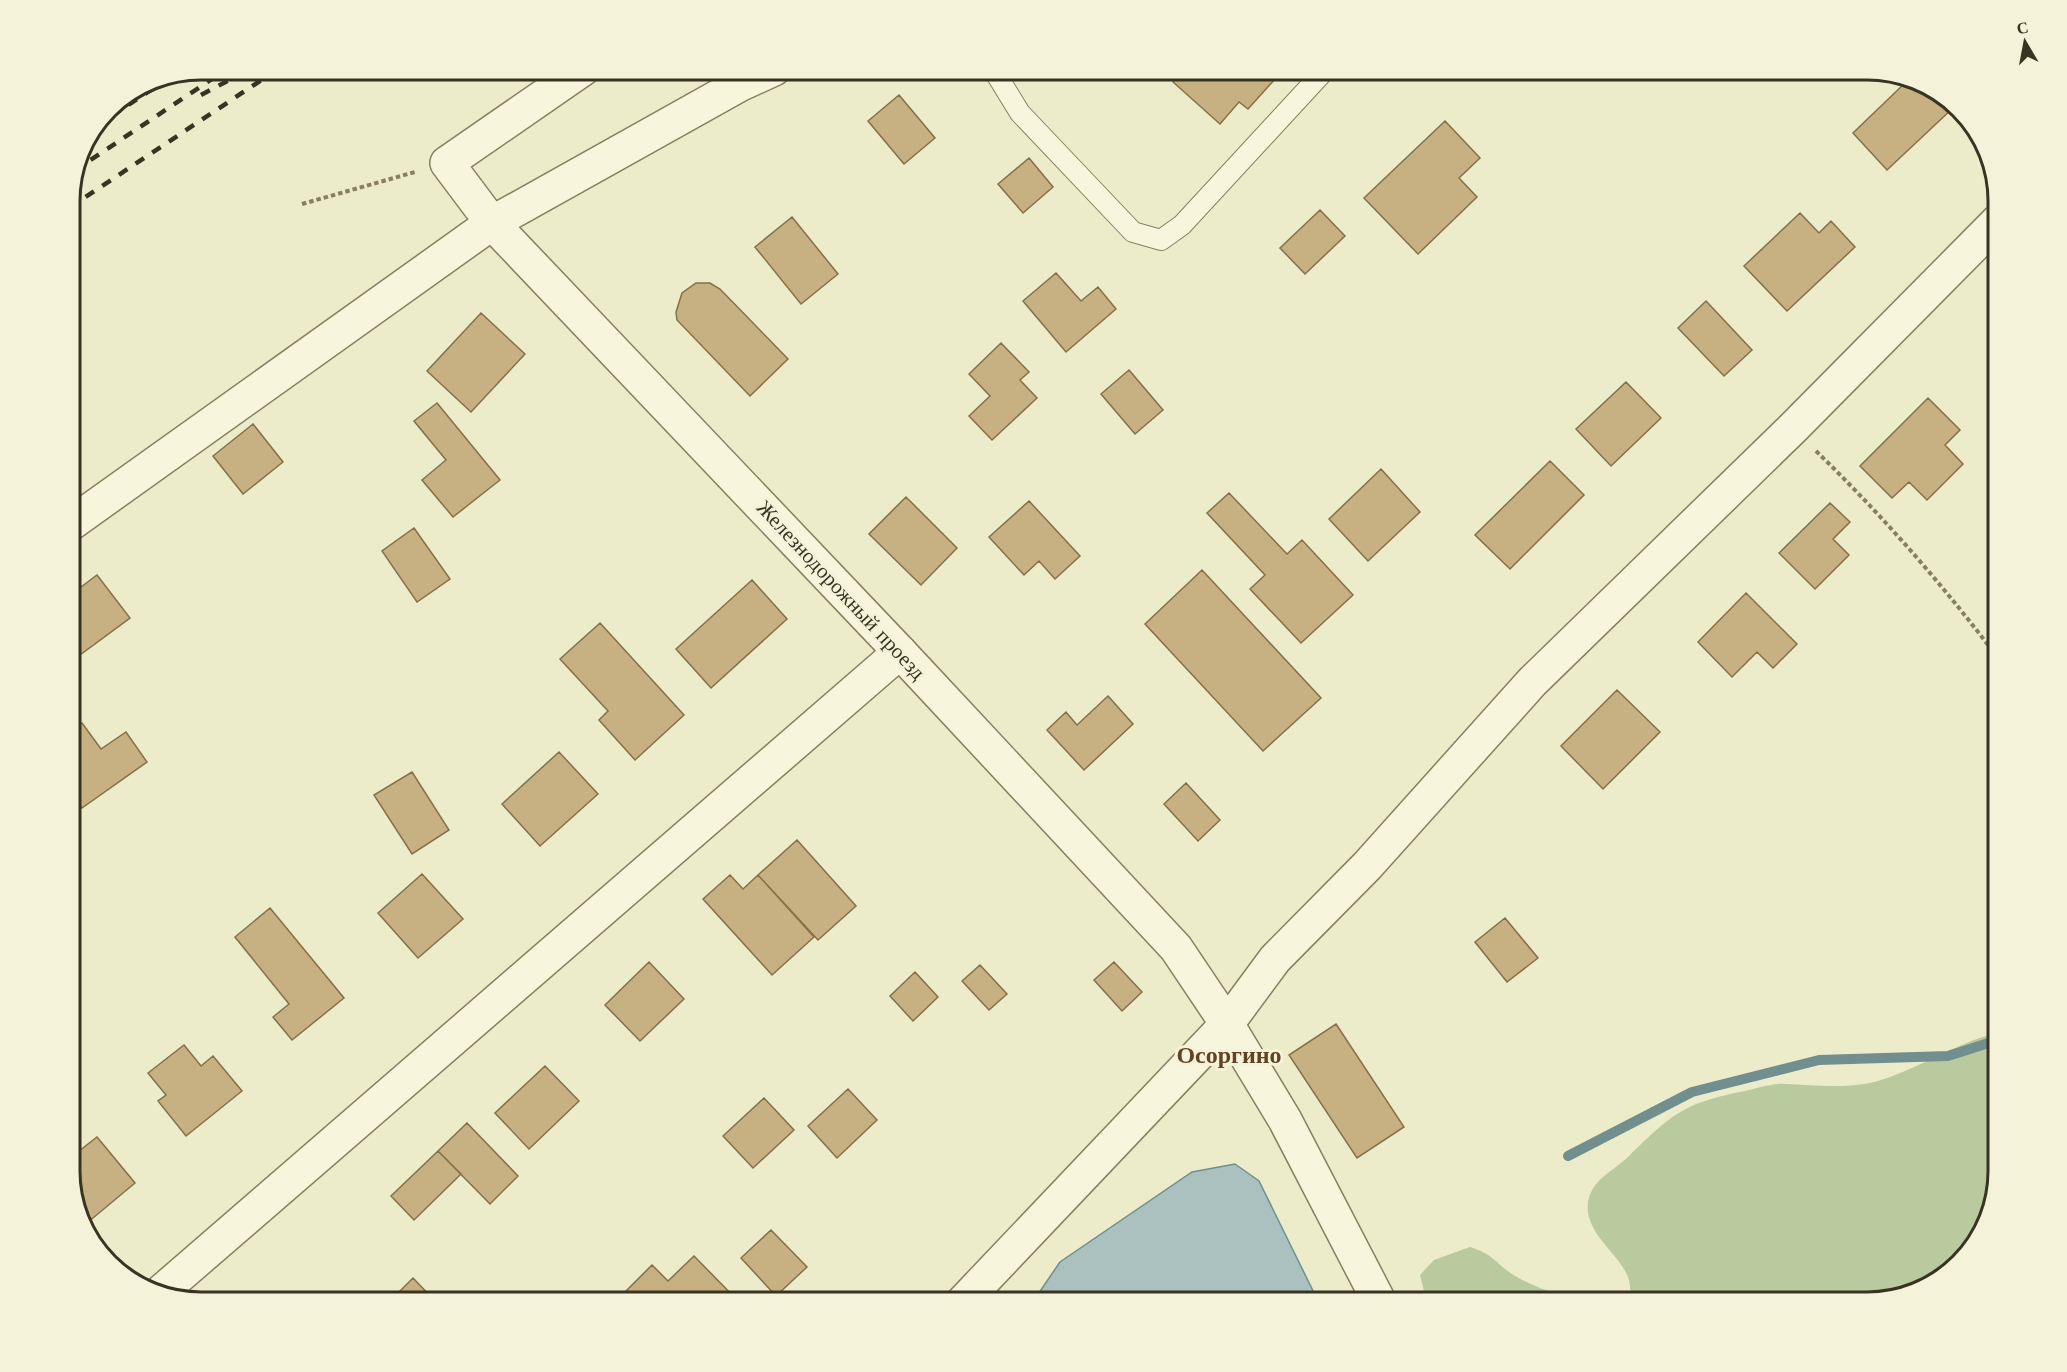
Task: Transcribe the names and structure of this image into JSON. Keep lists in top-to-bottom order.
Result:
{
  "streets": {
    "street": ["Железнодорожный проезд"]
  },
  "districts": ["Осоргино"],
  "north": "top"
}
